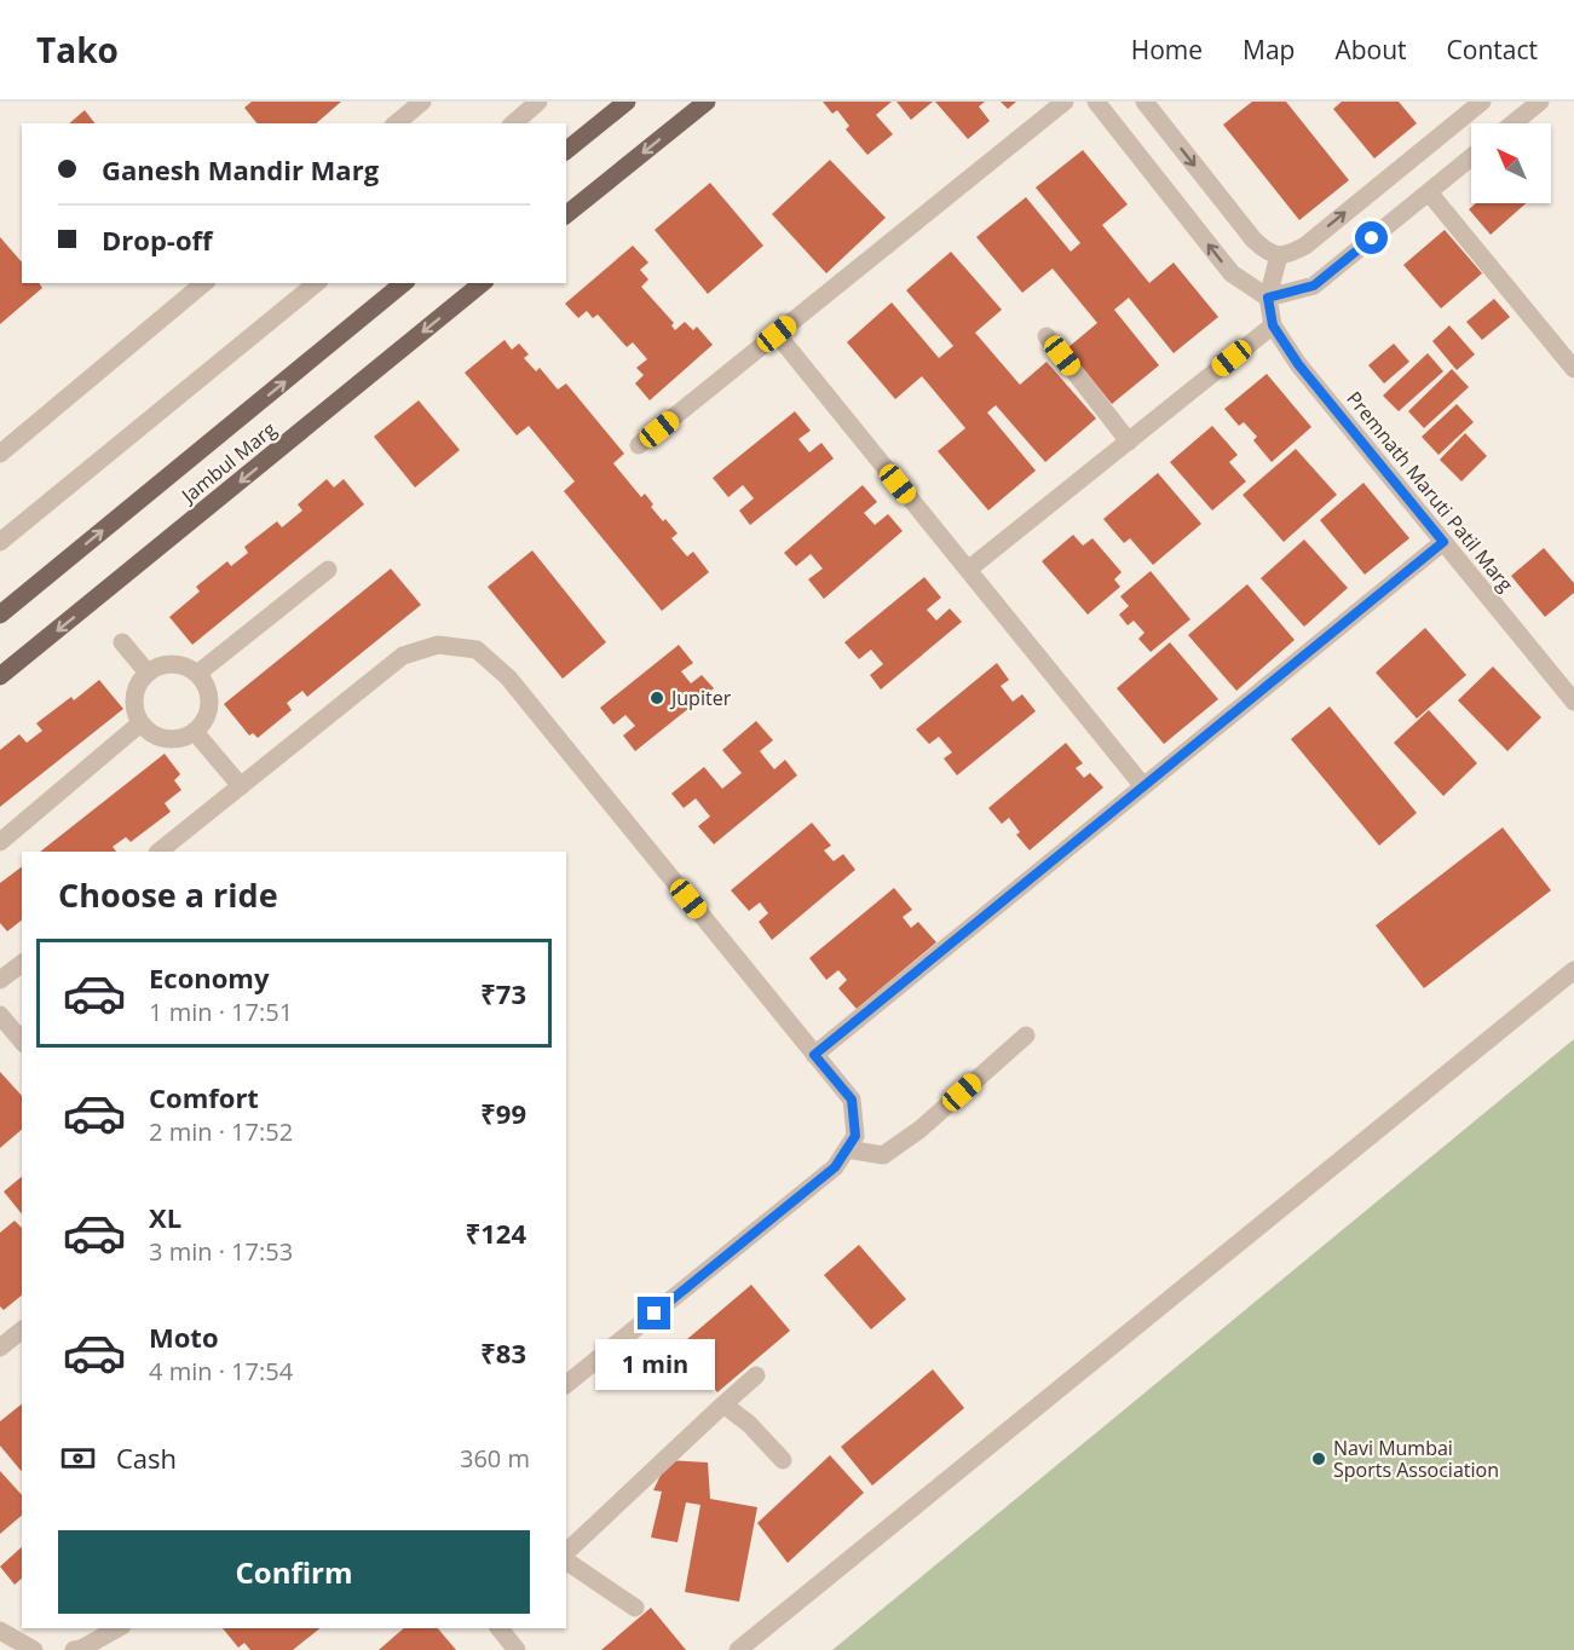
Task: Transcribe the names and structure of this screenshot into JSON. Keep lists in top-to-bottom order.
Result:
{
  "streets": {
    "main road": ["Jambul Marg"],
    "street": ["Premnath Maruti Patil Marg"]
  },
  "places": ["Jupiter", "Navi Mumbai Sports Association"],
  "north": "top left",
  "page": {
    "header": "Tako",
    "nav": [
      "Home",
      "Map",
      "About",
      "Contact"
    ],
    "banner": ["Ganesh Mandir Marg", "Drop-off"],
    "heading": "Choose a ride",
    "list": [
      {
        "name": "Economy",
        "note": "1 min · 17:51",
        "value": "₹73"
      },
      {
        "name": "Comfort",
        "note": "2 min · 17:52",
        "value": "₹99"
      },
      {
        "name": "XL",
        "note": "3 min · 17:53",
        "value": "₹124"
      },
      {
        "name": "Moto",
        "note": "4 min · 17:54",
        "value": "₹83"
      }
    ],
    "bubble": "1 min",
    "pay": ["Cash", "360 m"],
    "buttons": "Confirm"
  }
}
